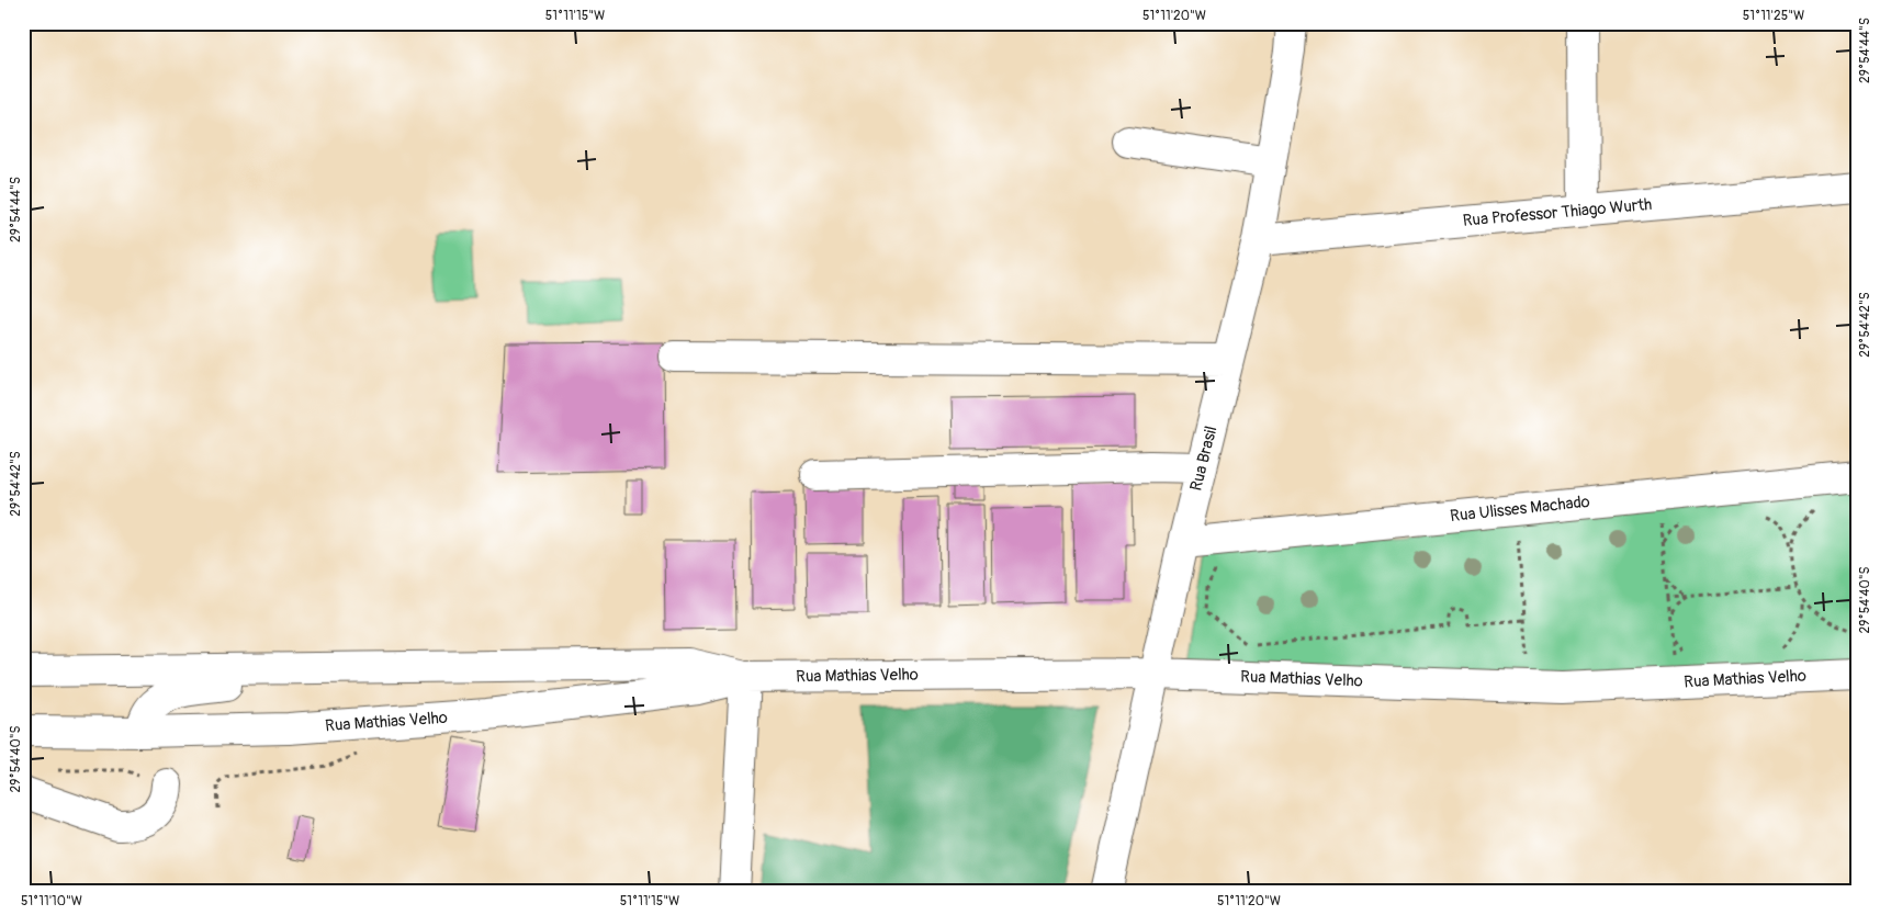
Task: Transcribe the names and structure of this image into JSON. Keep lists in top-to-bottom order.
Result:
{
  "streets": {
    "street": [
      "Rua Professor Thiago Wurth",
      "Rua Brasil",
      "Rua Ulisses Machado",
      "Rua Mathias Velho"
    ]
  },
  "crossings": [
    ["Rua Professor Thiago Wurth", "Rua Brasil"],
    ["Rua Brasil", "Rua Ulisses Machado"],
    ["Rua Brasil", "Rua Mathias Velho"]
  ],
  "coordinates": [
    "51°11'15\"W",
    "51°11'20\"W",
    "51°11'25\"W",
    "29°54'44\"S",
    "29°54'42\"S",
    "29°54'40\"S",
    "51°11'10\"W"
  ]
}
